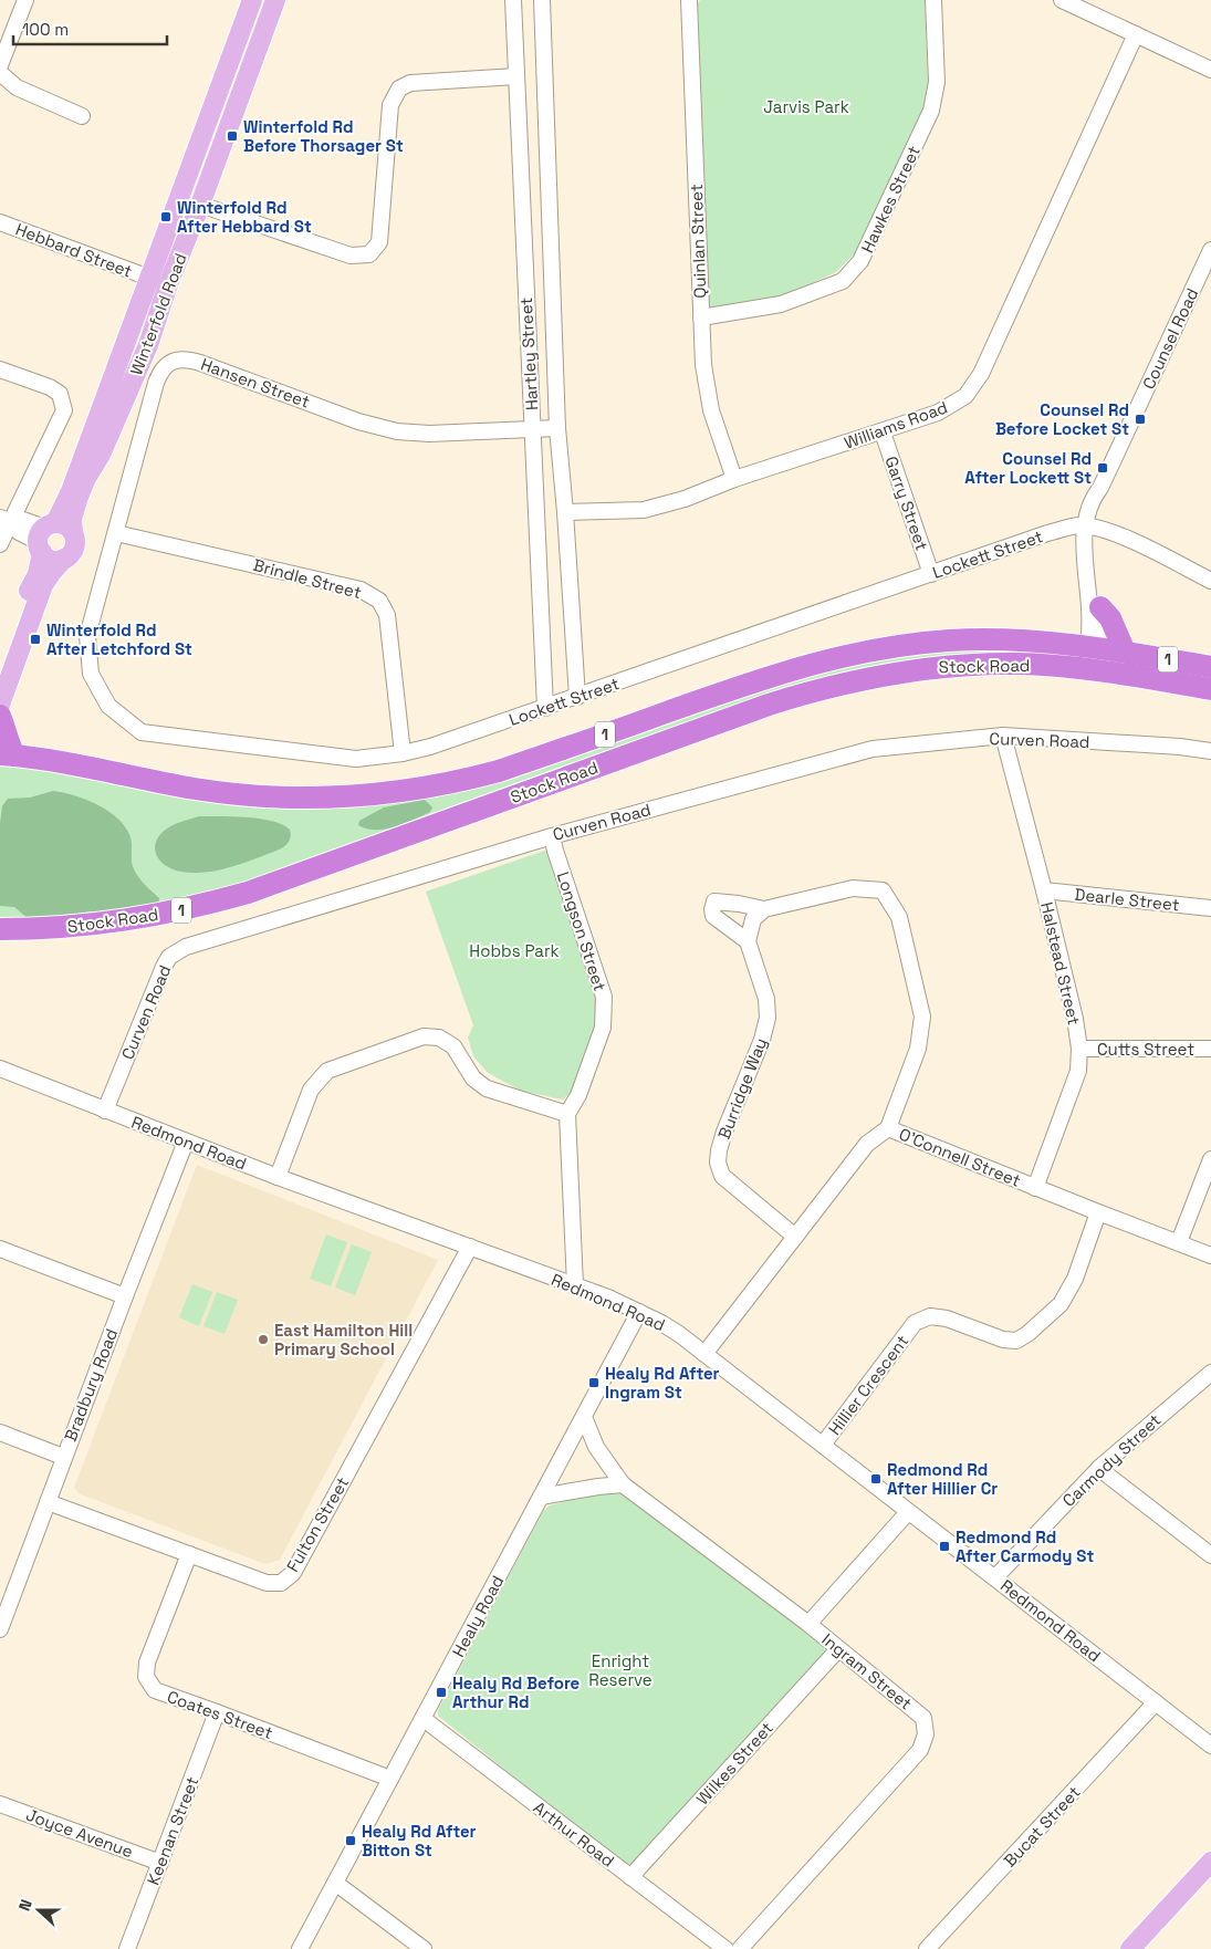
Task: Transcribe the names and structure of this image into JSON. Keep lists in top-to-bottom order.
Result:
{
  "streets": {
    "highway": ["1", "Stock Road"],
    "main road": ["Winterfold Road"],
    "street": [
      "Hawkes Street",
      "Quinlan Street",
      "Hebbard Street",
      "Counsel Road",
      "Hartley Street",
      "Hansen Street",
      "Williams Road",
      "Garry Street",
      "Lockett Street",
      "Brindle Street",
      "Curven Road",
      "Dearle Street",
      "Longson Street",
      "Halstead Street",
      "Cutts Street",
      "Burridge Way",
      "Redmond Road",
      "O'Connell Street",
      "Bradbury Road",
      "Hillier Crescent",
      "Carmody Street",
      "Fulton Street",
      "Healy Road",
      "Ingram Street",
      "Coates Street",
      "Wilkes Street",
      "Bucat Street",
      "Keenan Street",
      "Joyce Avenue",
      "Arthur Road"
    ]
  },
  "crossings": [
    ["Hawkes Street", "Quinlan Street"],
    ["Quinlan Street", "Williams Road"],
    ["Hebbard Street", "Winterfold Road"],
    ["Counsel Road", "Lockett Street"],
    ["Counsel Road", "Stock Road"],
    ["Hartley Street", "Hansen Street"],
    ["Hartley Street", "Williams Road"],
    ["Hartley Street", "Lockett Street"],
    ["Hansen Street", "Lockett Street"],
    ["Hansen Street", "Brindle Street"],
    ["Williams Road", "Garry Street"],
    ["Garry Street", "Lockett Street"],
    ["Lockett Street", "Brindle Street"],
    ["Curven Road", "Longson Street"],
    ["Curven Road", "Halstead Street"],
    ["Curven Road", "Redmond Road"],
    ["Dearle Street", "Halstead Street"],
    ["Halstead Street", "Cutts Street"],
    ["Halstead Street", "O'Connell Street"],
    ["Burridge Way", "O'Connell Street"],
    ["Redmond Road", "O'Connell Street"],
    ["Redmond Road", "Bradbury Road"],
    ["Redmond Road", "Hillier Crescent"],
    ["Redmond Road", "Carmody Street"],
    ["Redmond Road", "Fulton Street"],
    ["Redmond Road", "Healy Road"],
    ["Redmond Road", "Bucat Street"],
    ["O'Connell Street", "Hillier Crescent"],
    ["Bradbury Road", "Fulton Street"],
    ["Fulton Street", "Coates Street"],
    ["Healy Road", "Ingram Street"],
    ["Healy Road", "Coates Street"],
    ["Healy Road", "Arthur Road"],
    ["Ingram Street", "Wilkes Street"],
    ["Coates Street", "Keenan Street"],
    ["Wilkes Street", "Arthur Road"],
    ["Keenan Street", "Joyce Avenue"]
  ],
  "parks": ["Jarvis Park", "Hobbs Park", "Enright Reserve"],
  "places": {
    "transit": [
      "Winterfold Rd Before Thorsager St",
      "Winterfold Rd After Hebbard St",
      "Counsel Rd Before Locket St",
      "Counsel Rd After Lockett St",
      "Winterfold Rd After Letchford St",
      "Healy Rd After Ingram St",
      "Redmond Rd After Hillier Cr",
      "Redmond Rd After Carmody St",
      "Healy Rd Before Arthur Rd",
      "Healy Rd After Bitton St"
    ],
    "other": ["East Hamilton Hill Primary School"]
  },
  "scale_bar": "100 m",
  "north": "left"
}
